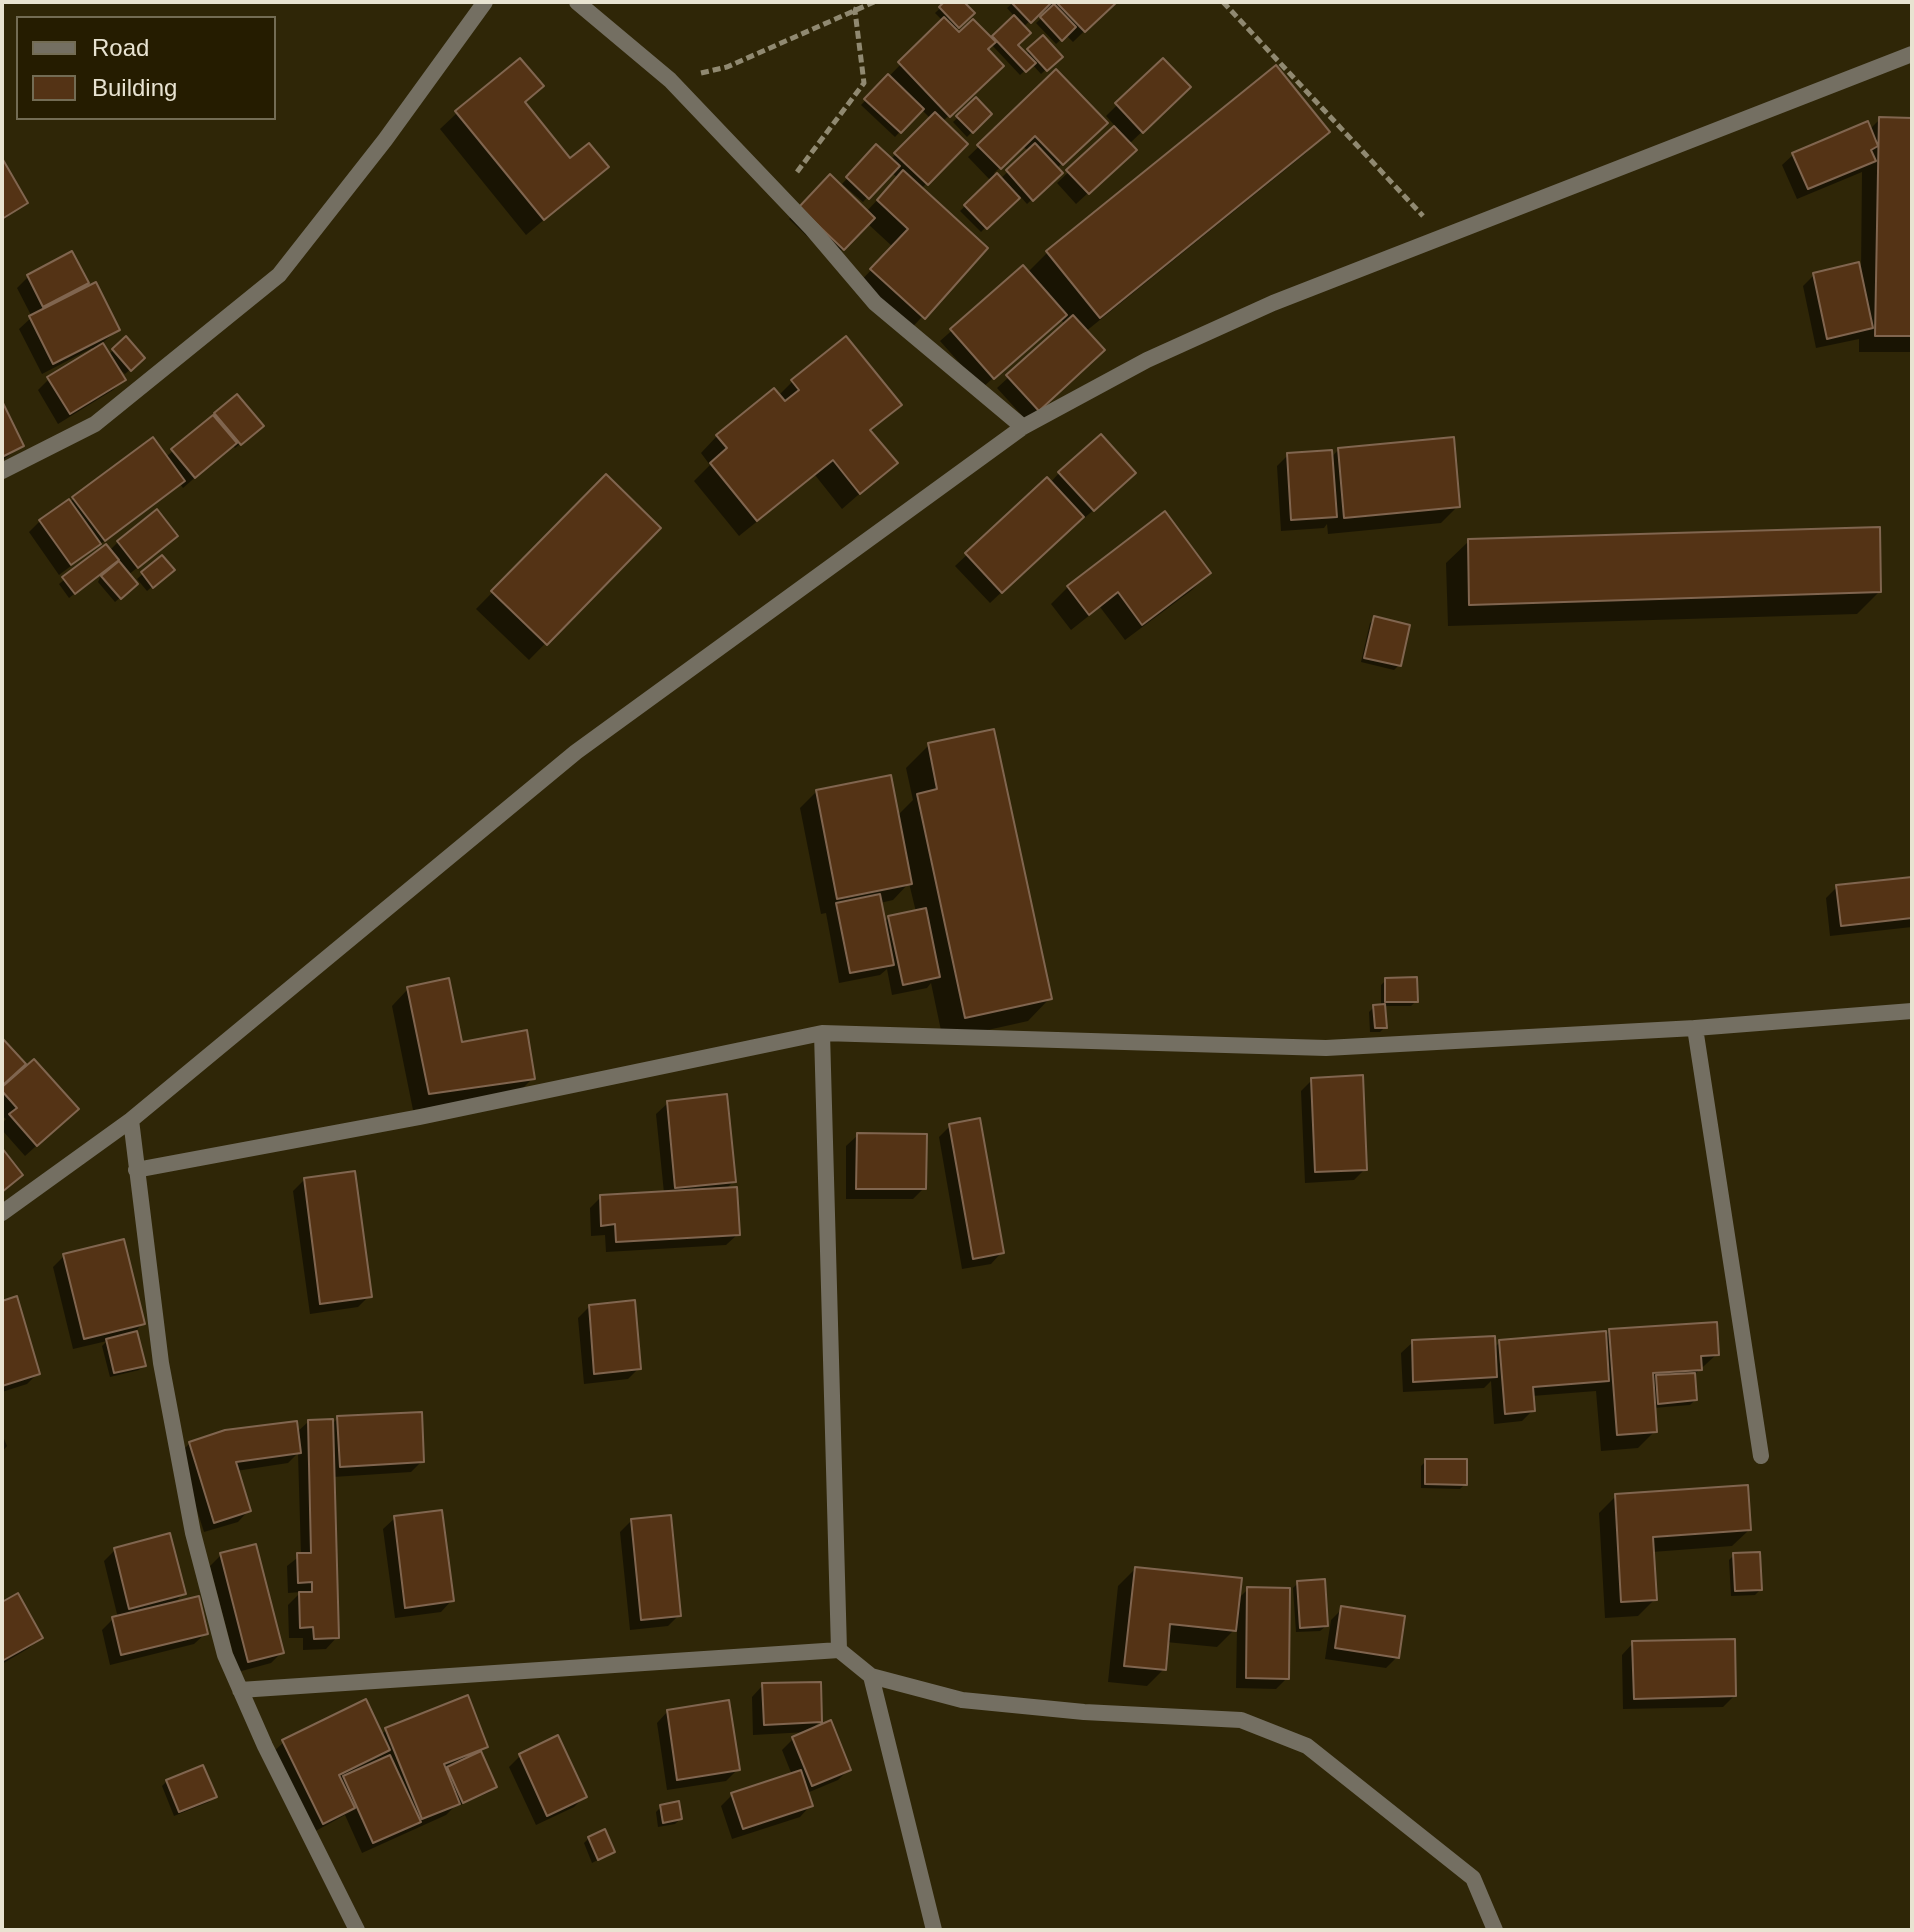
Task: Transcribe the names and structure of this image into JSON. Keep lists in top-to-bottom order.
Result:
{
  "legend": ["Road", "Building"]
}
